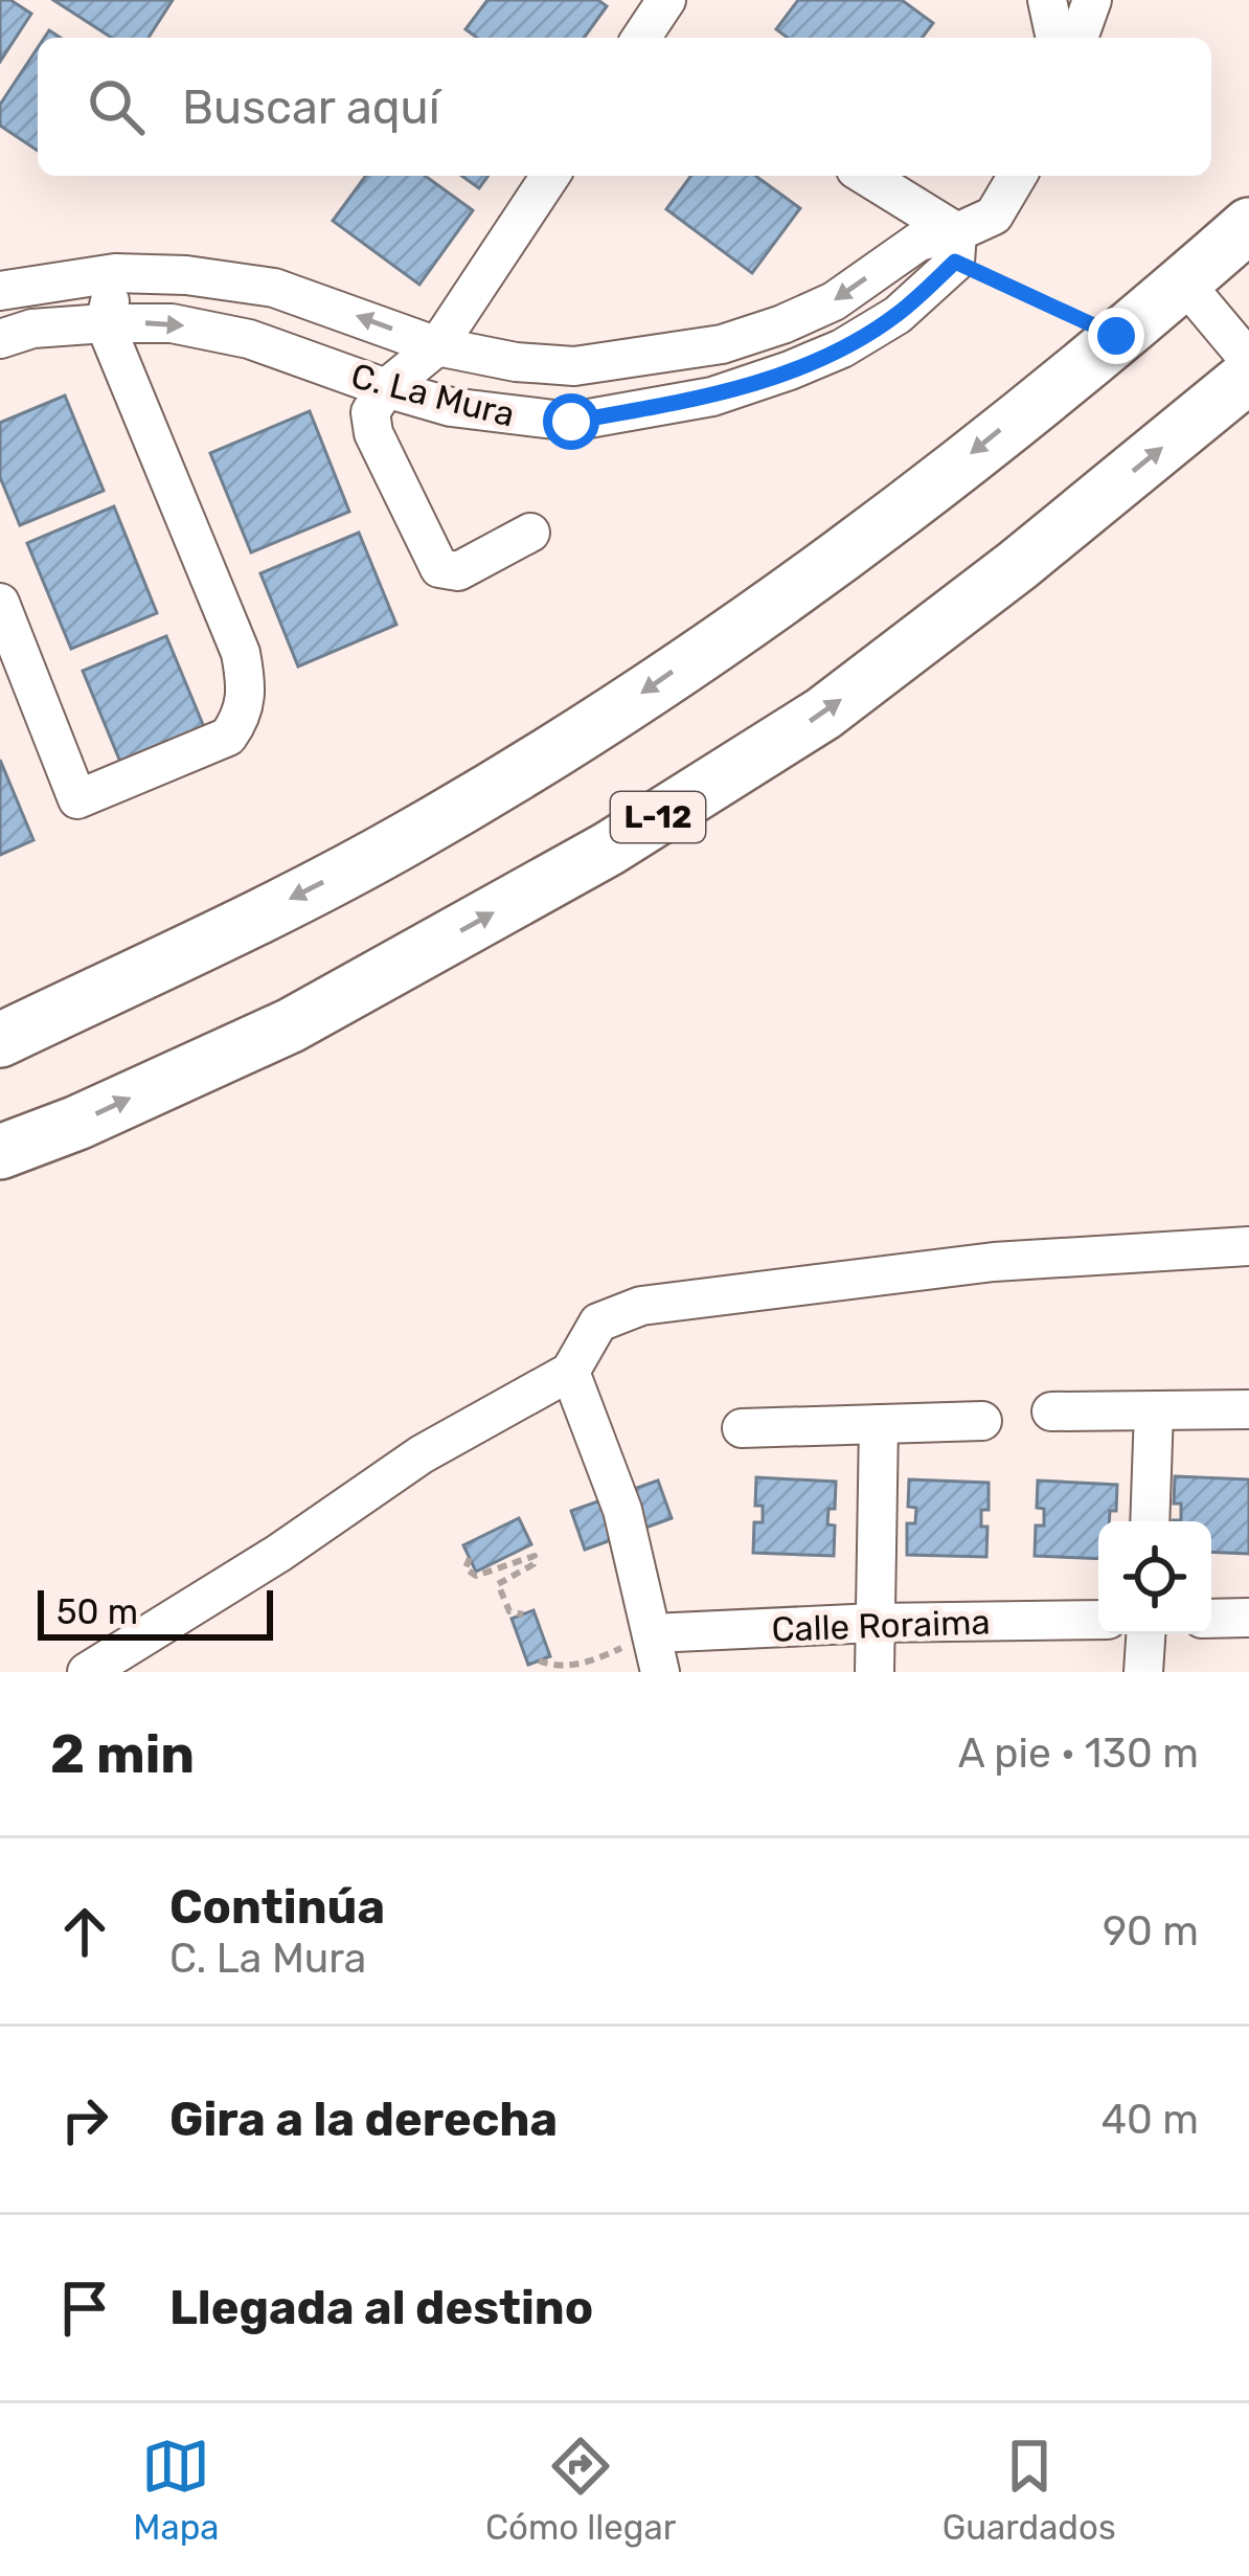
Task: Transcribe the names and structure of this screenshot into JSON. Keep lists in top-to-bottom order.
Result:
{
  "streets": {
    "highway": ["L-12"],
    "street": ["C. La Mura", "Calle Roraima"]
  },
  "scale_bar": "50 m",
  "page": {
    "search": "Buscar aquí",
    "scale": "50 m",
    "heading": ["2 min", "A pie · 130 m"],
    "list": [
      ["Continúa", "C. La Mura", "90 m"],
      ["Gira a la derecha", "40 m"],
      "Llegada al destino"
    ],
    "nav": ["Mapa", "Cómo llegar", "Guardados"]
  }
}
